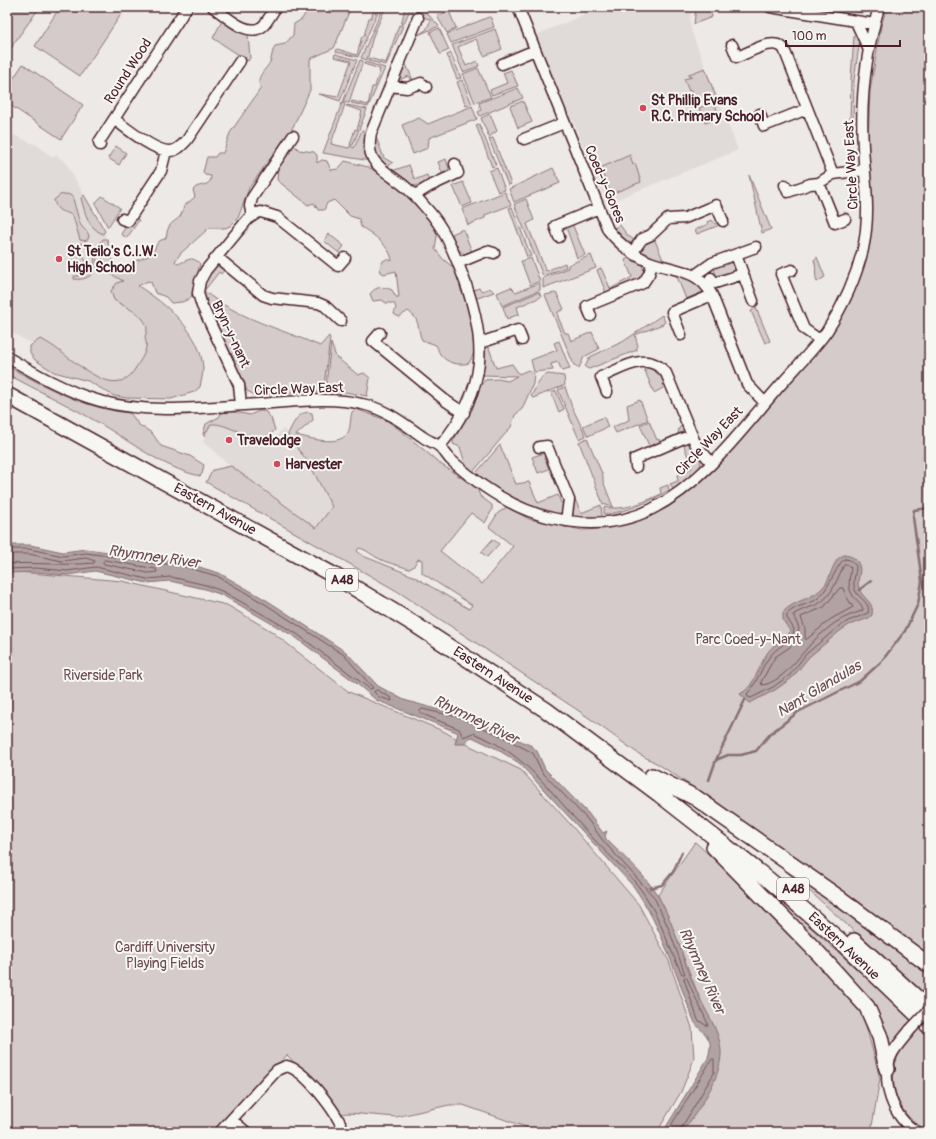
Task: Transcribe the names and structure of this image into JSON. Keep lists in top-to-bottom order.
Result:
{
  "streets": {
    "highway": ["Eastern Avenue", "A48"],
    "street": [
      "Round Wood",
      "Circle Way East",
      "Coed-y-Gores",
      "Bryn-y-nant"
    ]
  },
  "crossings": [
    ["Circle Way East", "Coed-y-Gores"],
    ["Circle Way East", "Bryn-y-nant"]
  ],
  "water": ["Rhymney River", "Nant Glandulas"],
  "parks": ["Parc Coed-y-Nant", "Riverside Park", "Cardiff University Playing Fields"],
  "places": [
    "St Phillip Evans R.C. Primary School",
    "St Teilo's C.I.W. High School",
    "Travelodge",
    "Harvester"
  ],
  "scale_bar": "100 m"
}
